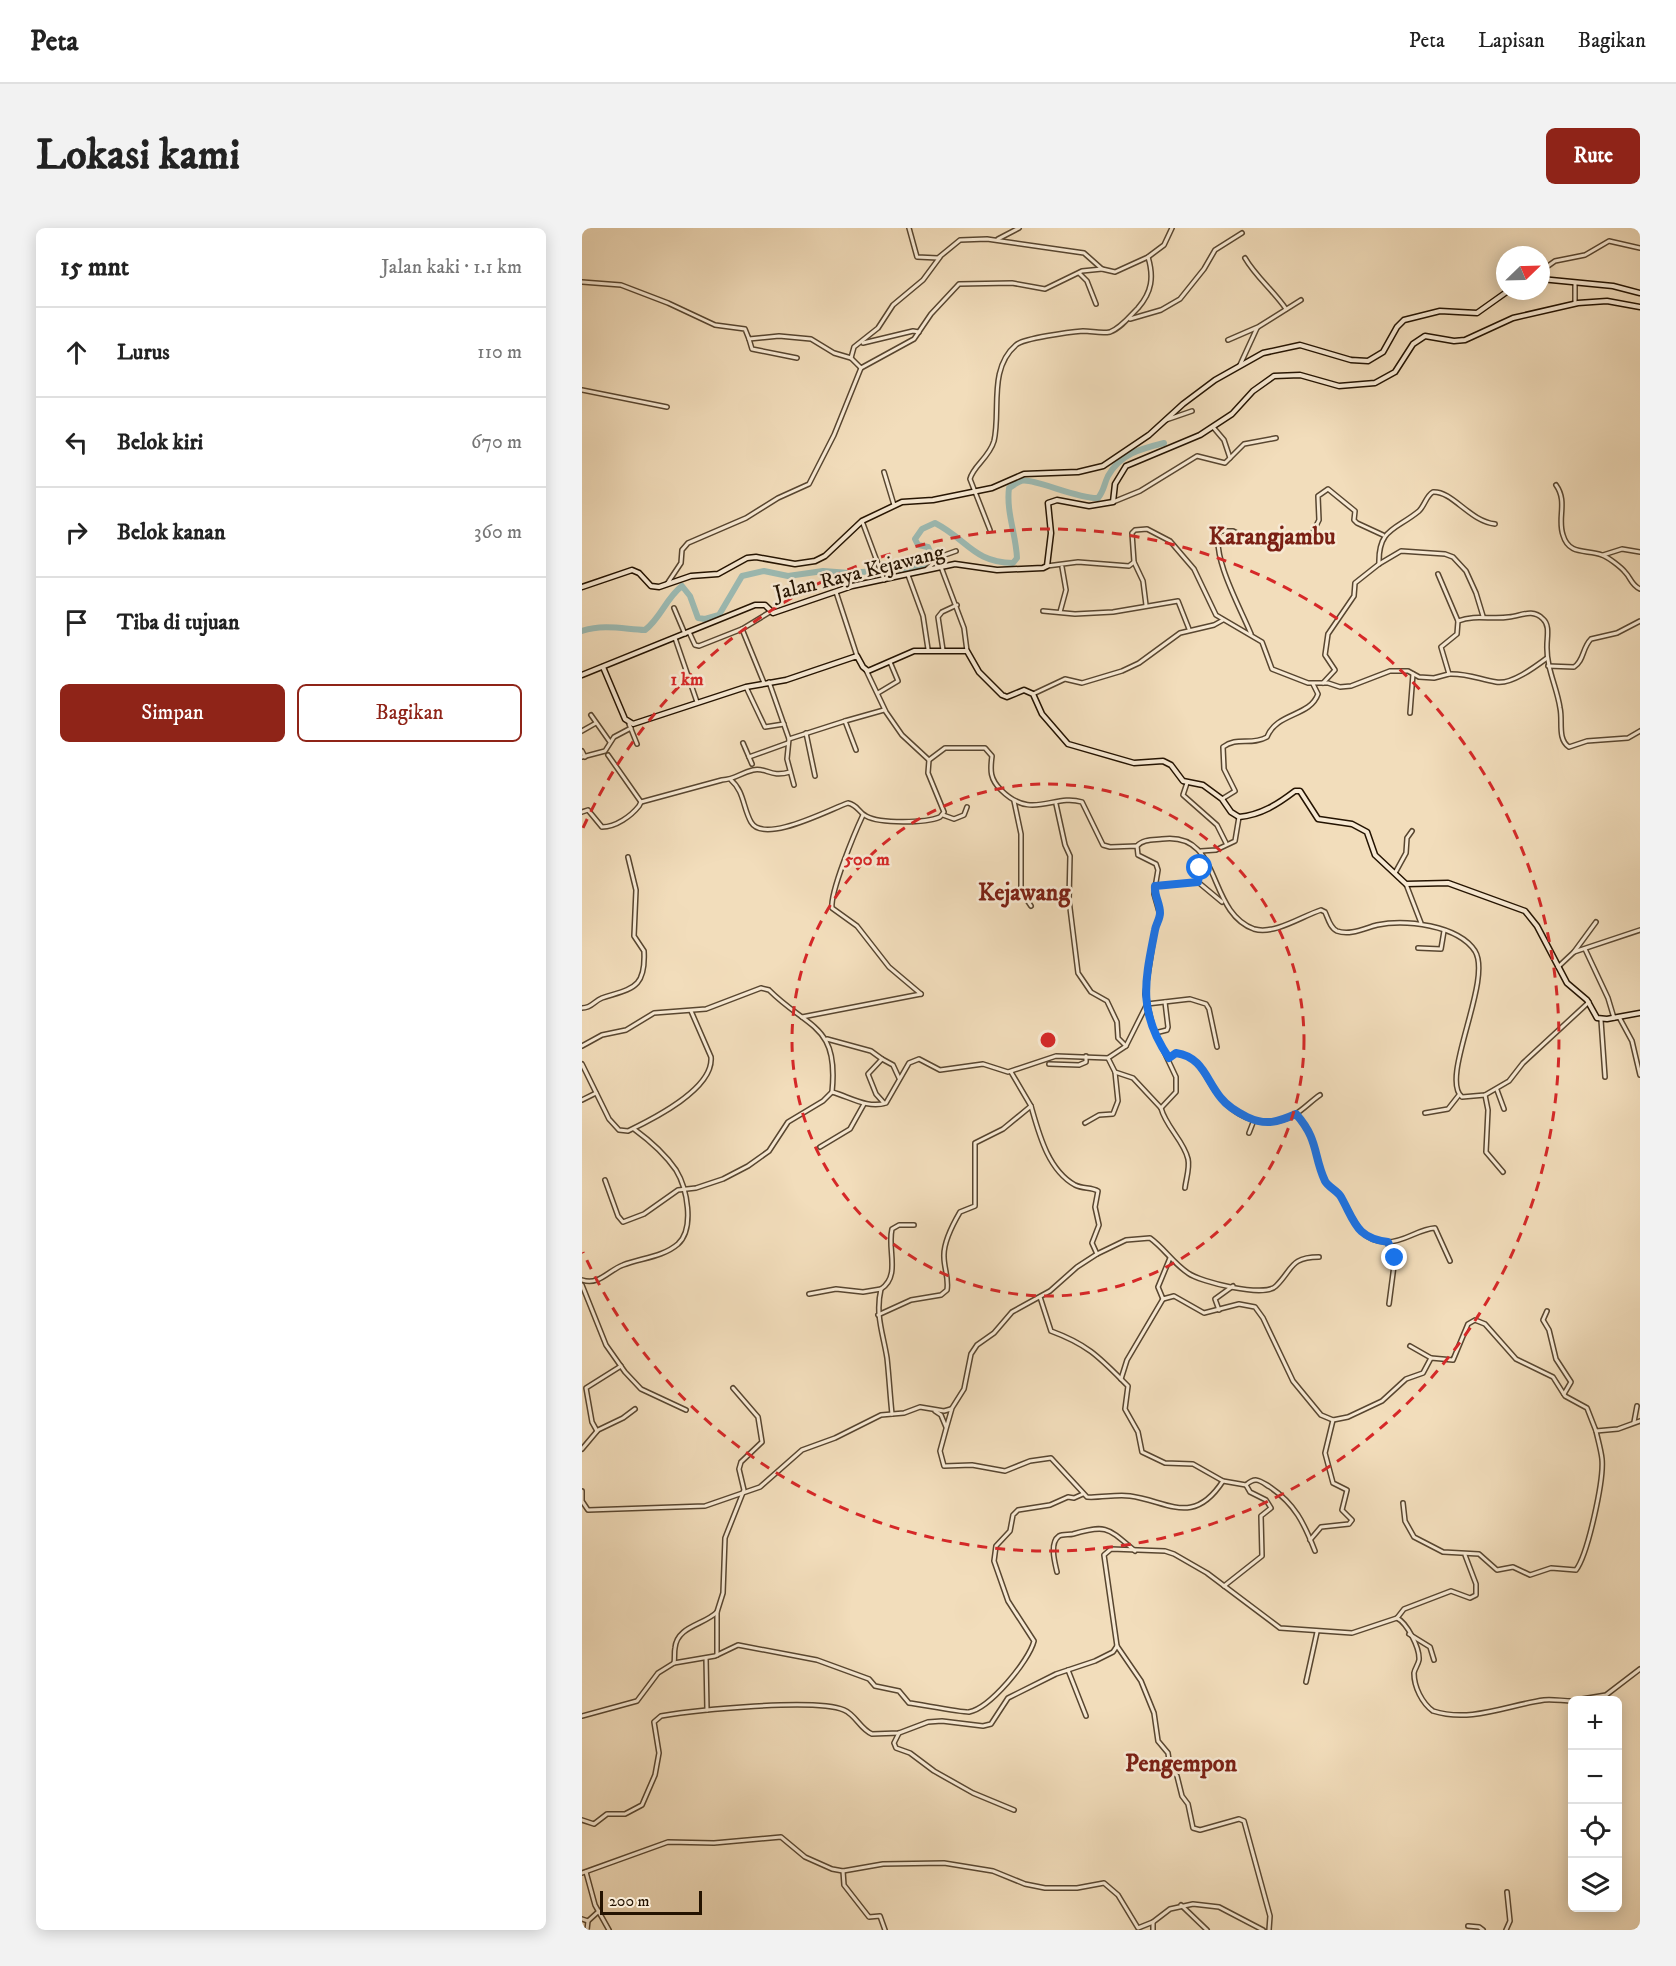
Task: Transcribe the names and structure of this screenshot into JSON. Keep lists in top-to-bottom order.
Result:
{
  "streets": {
    "street": ["Jalan Raya Kejawang"]
  },
  "districts": ["Karangjambu", "Kejawang", "Pengempon"],
  "scale_bar": "200 m",
  "north": "top right",
  "page": {
    "header": "Peta",
    "nav": ["Peta", "Lapisan", "Bagikan"],
    "buttons": [
      "Rute",
      ["Simpan", "Bagikan"]
    ],
    "title": "Lokasi kami",
    "heading": ["15 mnt", "Jalan kaki · 1.1 km"],
    "list": [
      ["Lurus", "110 m"],
      ["Belok kiri", "670 m"],
      ["Belok kanan", "360 m"],
      "Tiba di tujuan"
    ],
    "map_buttons": ["+", "−"],
    "scale": "200 m"
  },
  "rings": ["1 km", "500 m"]
}
